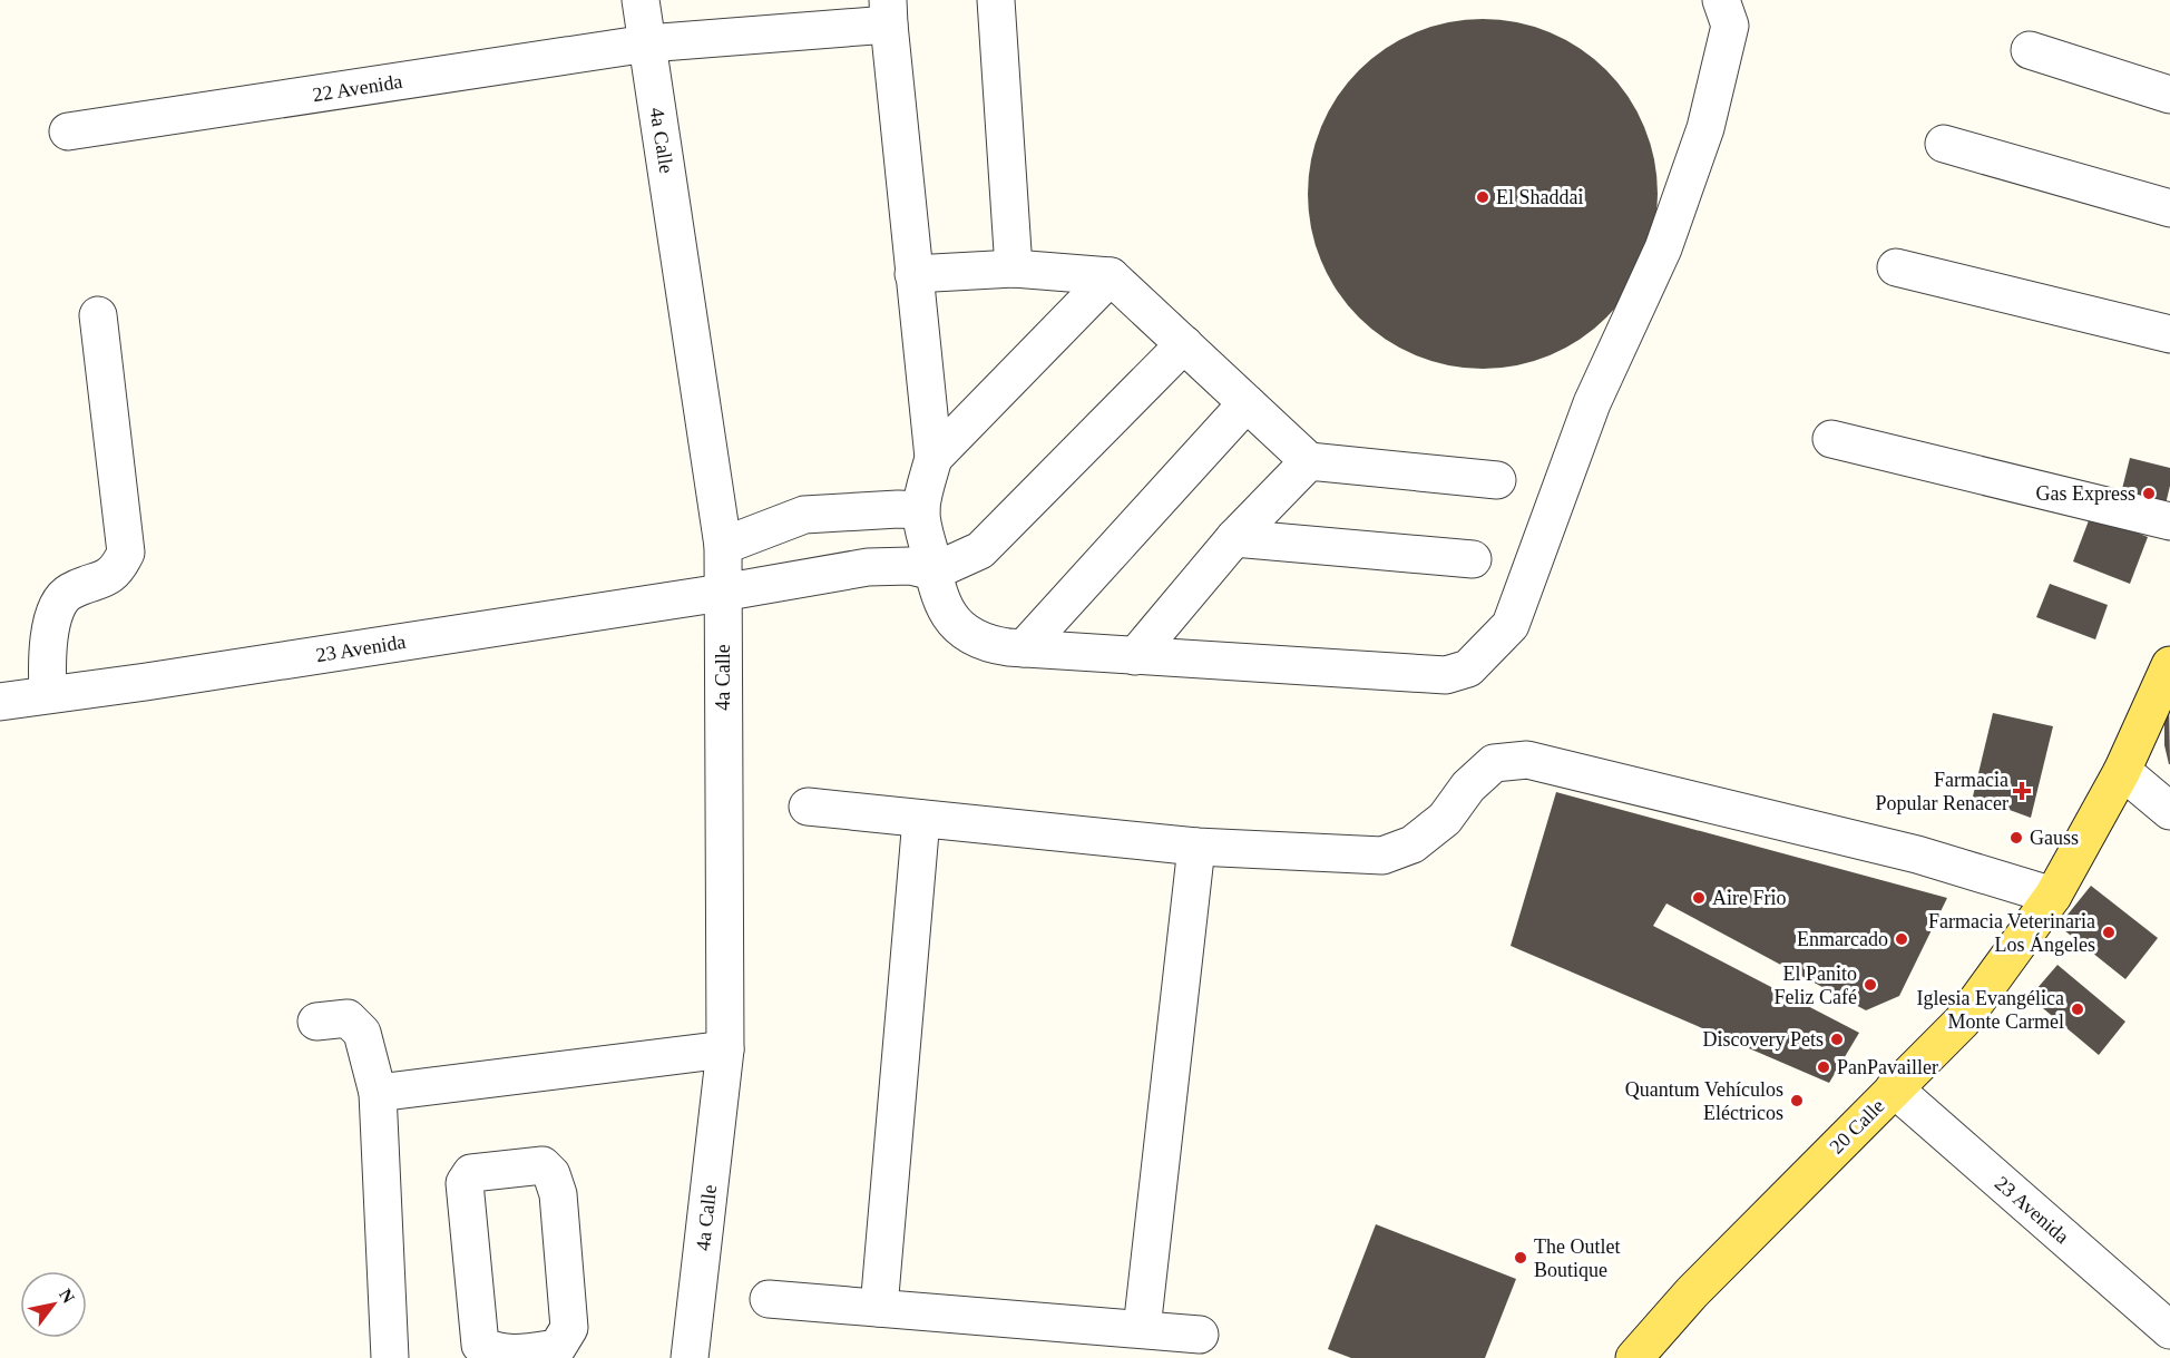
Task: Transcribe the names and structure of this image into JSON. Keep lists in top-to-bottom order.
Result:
{
  "streets": {
    "main road": ["20 Calle"],
    "street": ["22 Avenida", "4a Calle", "23 Avenida"]
  },
  "crossings": [
    ["22 Avenida", "4a Calle"],
    ["4a Calle", "23 Avenida"],
    ["23 Avenida", "20 Calle"]
  ],
  "places": {
    "other": [
      "El Shaddai",
      "Gas Express",
      "Gauss",
      "Aire Frio",
      "Farmacia Veterinaria Los Ángeles",
      "Enmarcado",
      "El Panito Feliz Café",
      "Iglesia Evangélica Monte Carmel",
      "Discovery Pets",
      "PanPavailler",
      "Quantum Vehículos Eléctricos",
      "The Outlet Boutique"
    ],
    "health": ["Farmacia Popular Renacer"]
  },
  "north": "top right"
}
